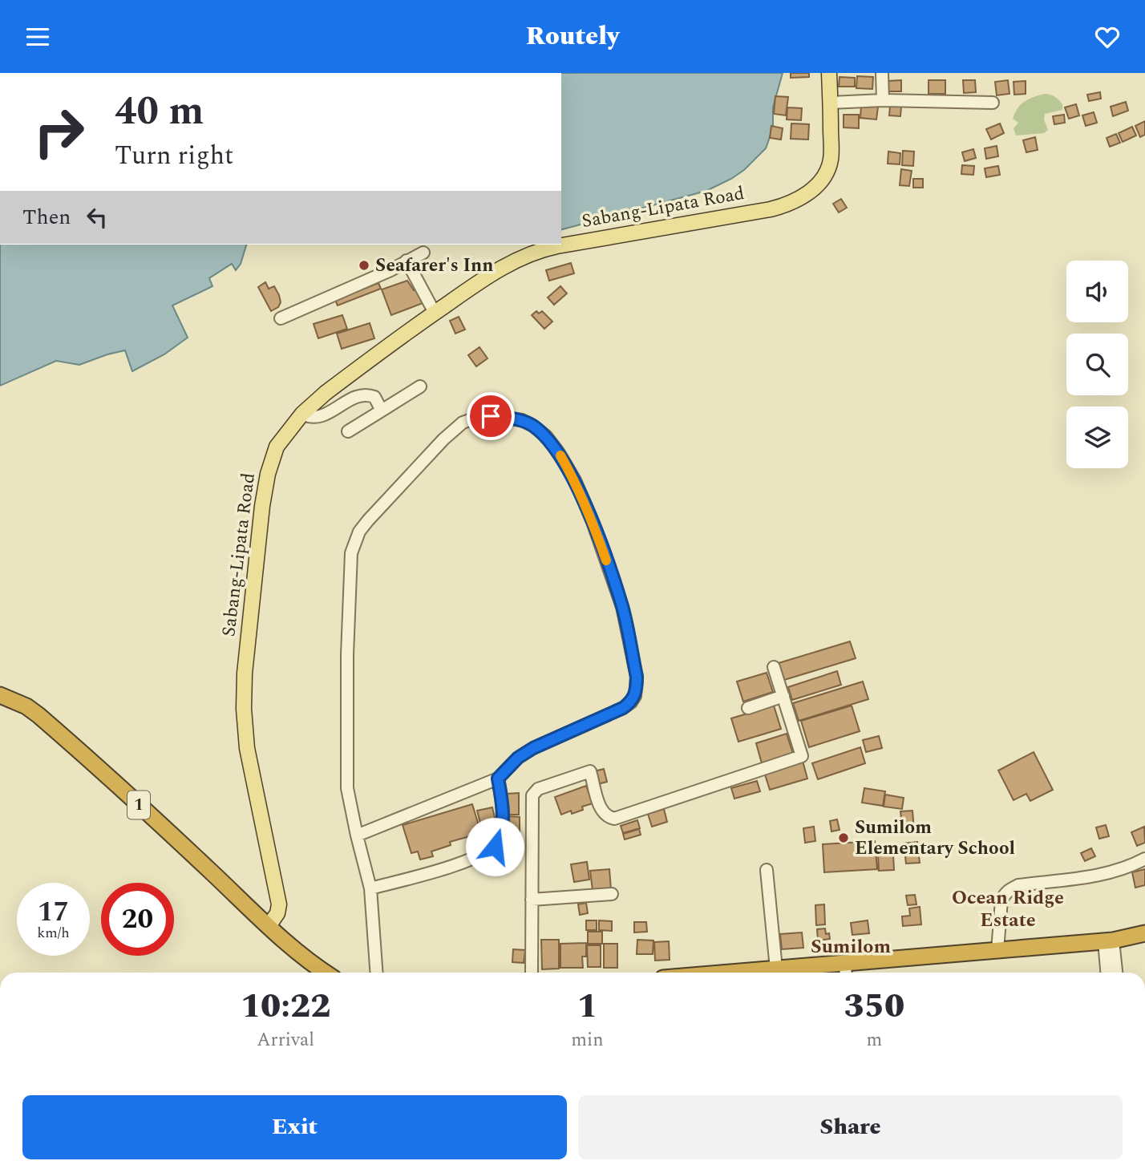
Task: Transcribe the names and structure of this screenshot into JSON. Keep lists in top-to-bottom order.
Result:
{
  "streets": {
    "highway": ["1"],
    "main road": ["Sabang-Lipata Road"]
  },
  "crossings": [
    ["Sabang-Lipata Road", "1"]
  ],
  "districts": ["Ocean Ridge Estate", "Sumilom"],
  "places": ["Seafarer's Inn", "Sumilom Elementary School"],
  "page": {
    "header": "Routely",
    "turn": ["40 m", "Turn right"],
    "then": "Then",
    "speed": "17 km/h",
    "limit": "20",
    "eta": [
      "10:22",
      "Arrival",
      "1",
      "min",
      "350",
      "m"
    ],
    "buttons": ["Exit", "Share"]
  }
}
